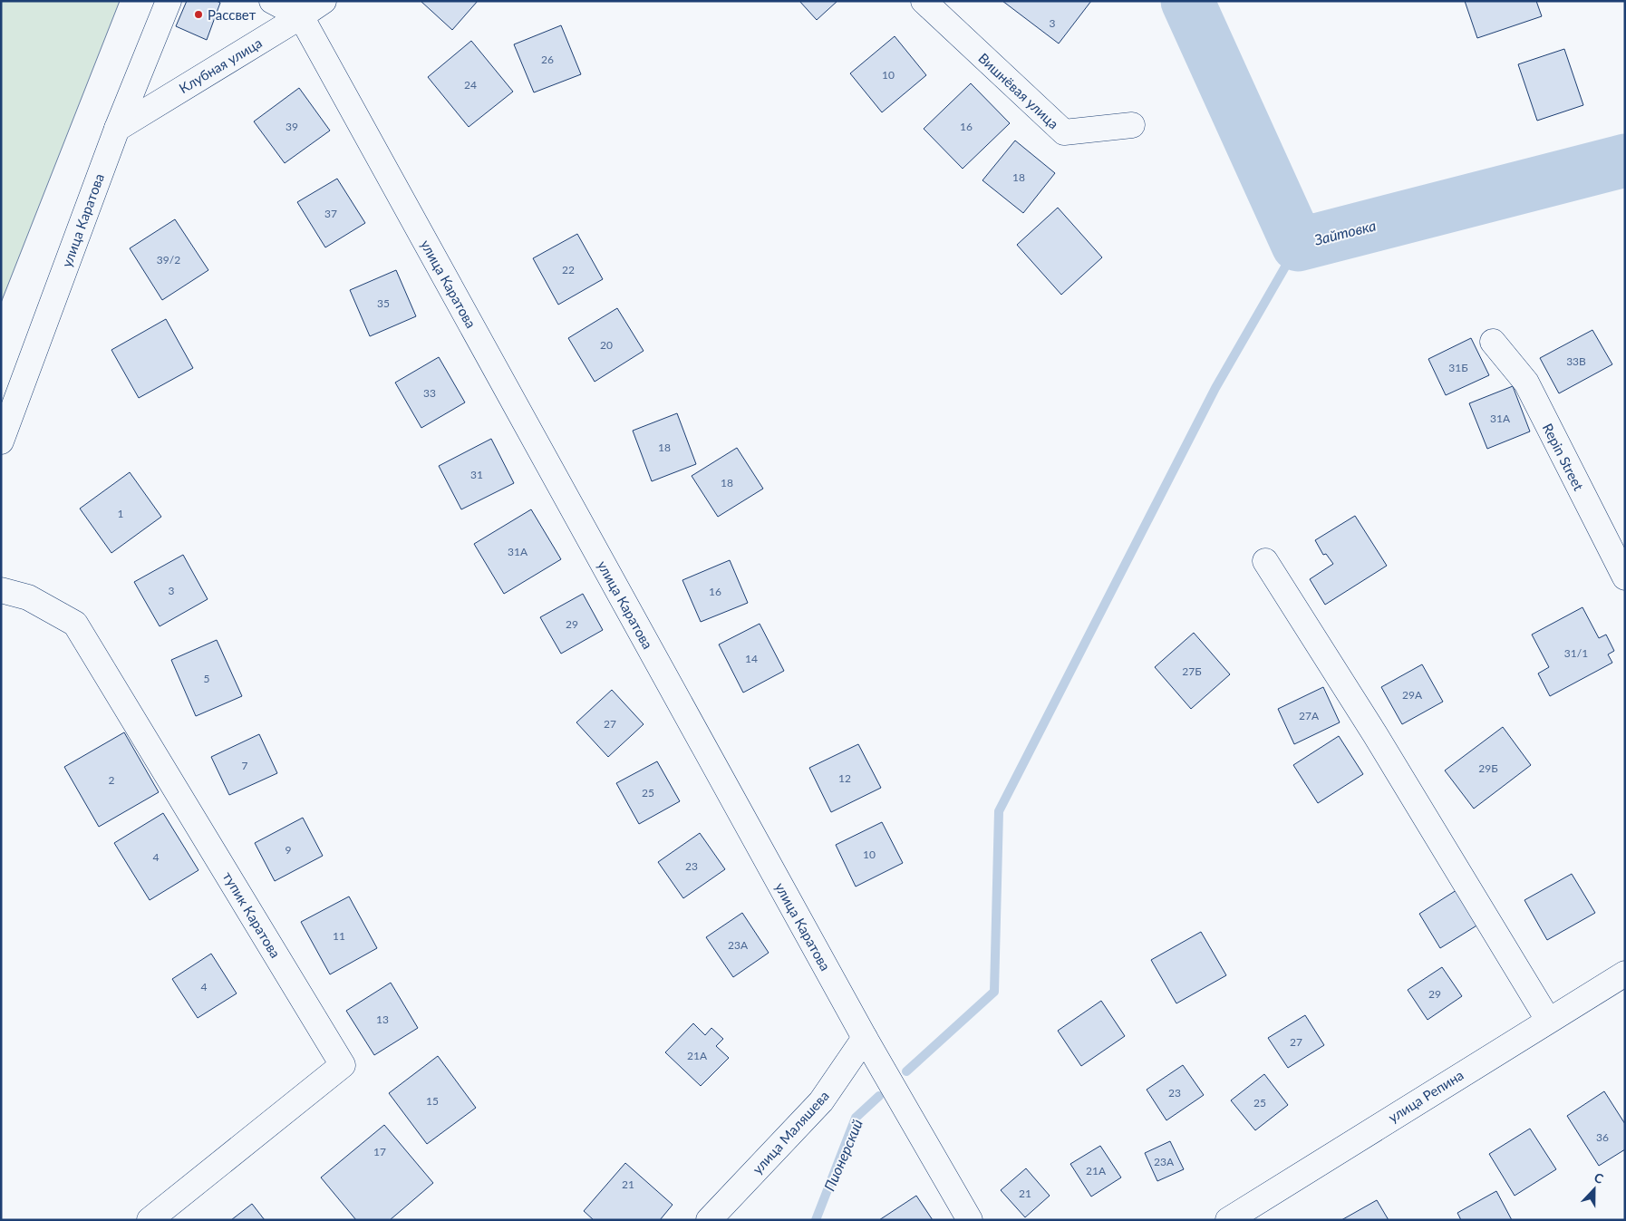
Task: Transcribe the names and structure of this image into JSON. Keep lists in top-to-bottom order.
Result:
{
  "streets": {
    "street": [
      "Клубная улица",
      "Вишнёвая улица",
      "улица Каратова",
      "Repin Street",
      "тупик Каратова",
      "улица Репина",
      "улица Маляшева"
    ]
  },
  "crossings": [
    ["Клубная улица", "улица Каратова"],
    ["улица Каратова", "улица Маляшева"]
  ],
  "water": ["Зайтовка", "Пионерский"],
  "places": ["Рассвет"],
  "house_numbers": [
    "3",
    "26",
    "10",
    "24",
    "39",
    "16",
    "18",
    "37",
    "39/2",
    "22",
    "35",
    "20",
    "33В",
    "31Б",
    "33",
    "31А",
    "18",
    "31",
    "18",
    "1",
    "31А",
    "3",
    "16",
    "29",
    "31/1",
    "14",
    "27Б",
    "5",
    "29А",
    "27А",
    "27",
    "7",
    "29Б",
    "12",
    "2",
    "25",
    "9",
    "10",
    "4",
    "23",
    "11",
    "23А",
    "4",
    "29",
    "13",
    "27",
    "21А",
    "23",
    "15",
    "25",
    "36",
    "17",
    "23А",
    "21А",
    "21",
    "21"
  ],
  "north": "top"
}
